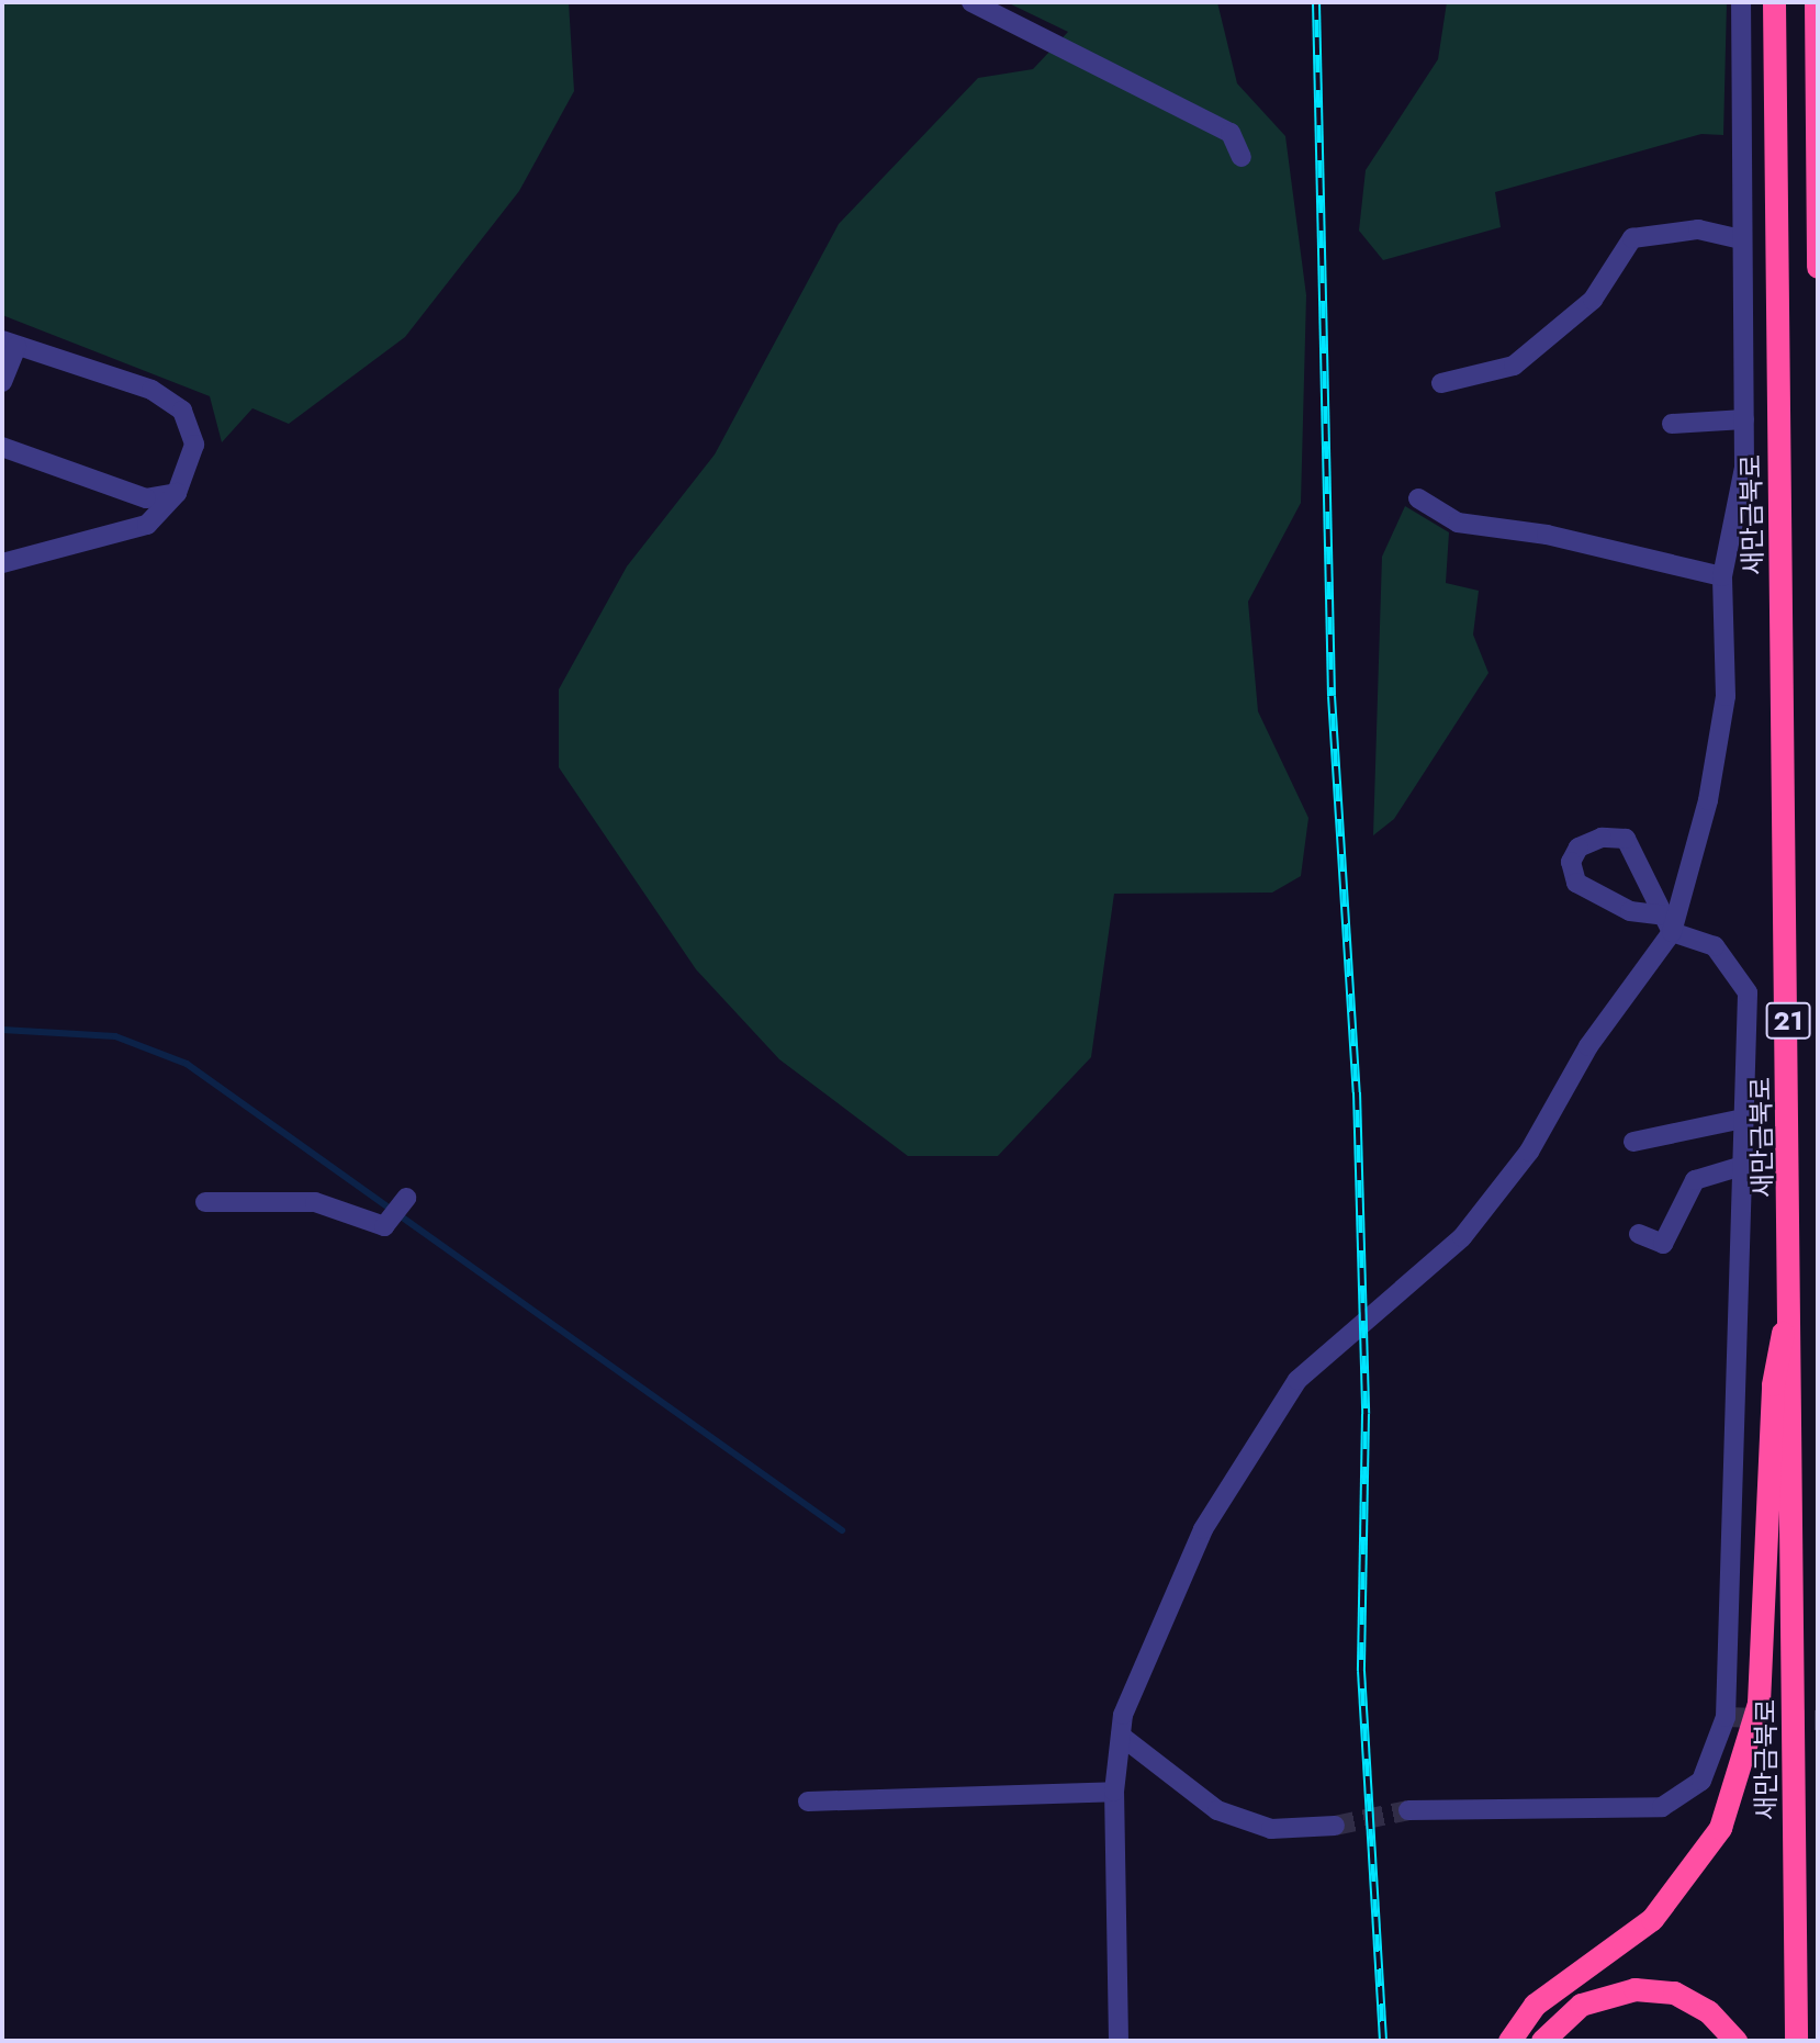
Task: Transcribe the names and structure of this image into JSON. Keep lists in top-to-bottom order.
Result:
{
  "streets": {
    "highway": ["새만금북로", "21"]
  }
}
